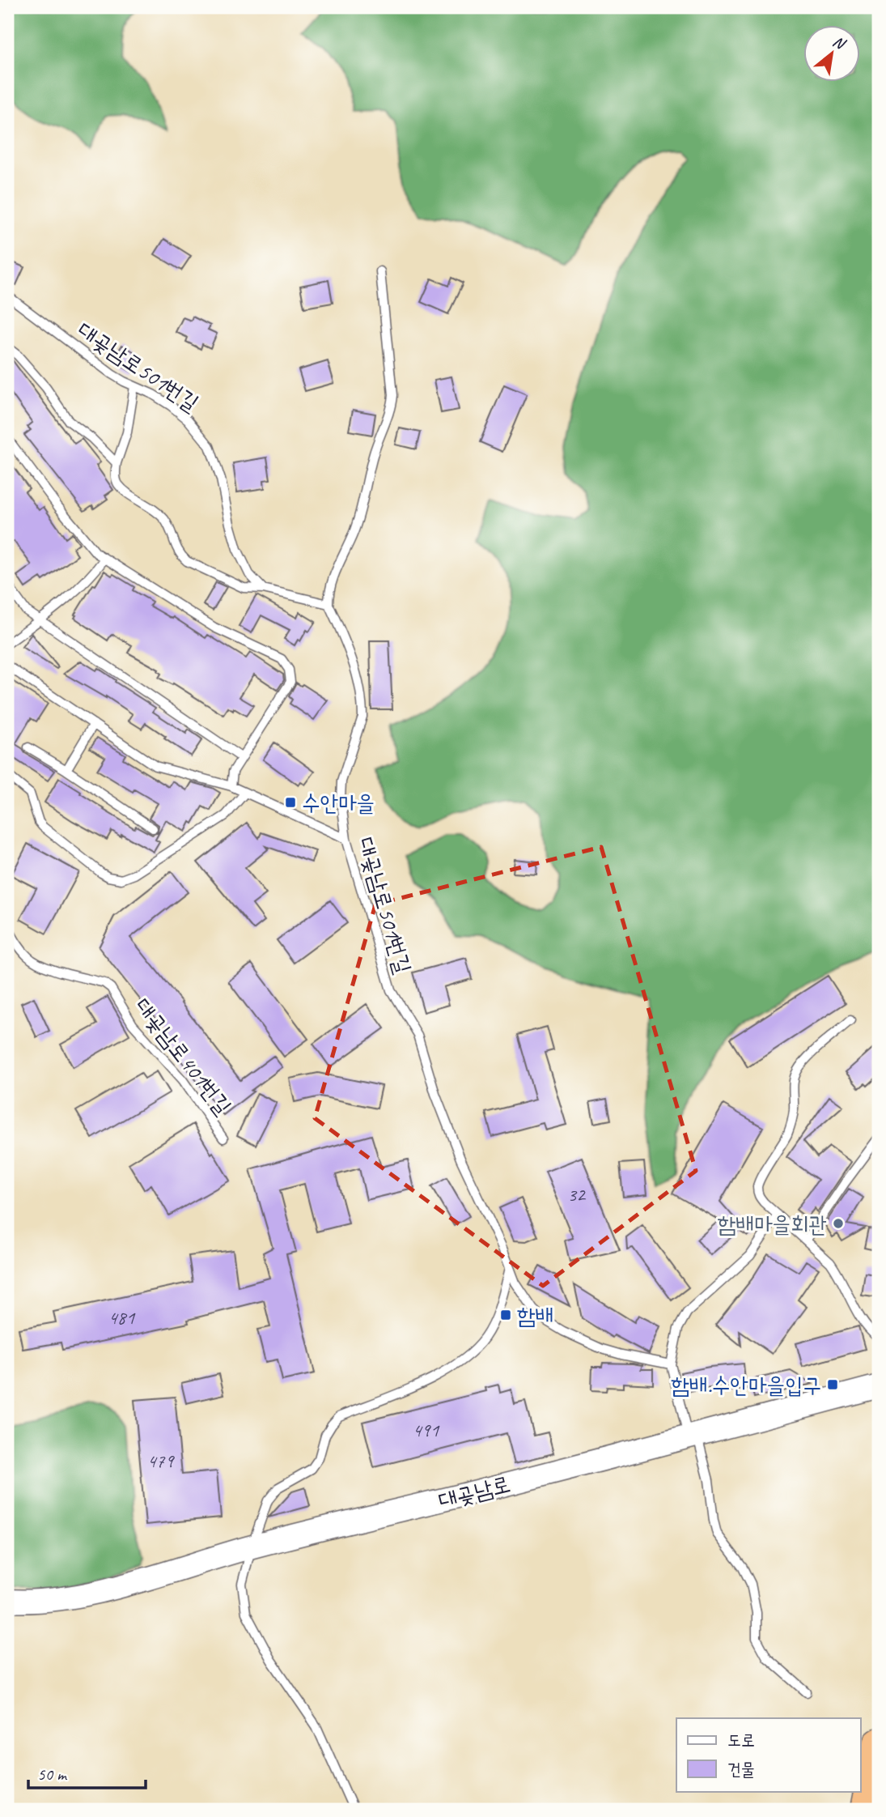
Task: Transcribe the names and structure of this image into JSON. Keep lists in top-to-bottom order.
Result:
{
  "streets": {
    "street": ["대곶남로"],
    "lane": ["대곶남로501번길", "대곶남로401번길"]
  },
  "places": {
    "transit": ["수안마을", "함배", "함배.수안마을입구"],
    "other": ["함배마을회관"]
  },
  "house_numbers": [
    "32",
    "481",
    "491",
    "479"
  ],
  "legend": ["도로", "건물"],
  "scale_bar": "50 m",
  "north": "top right"
}
